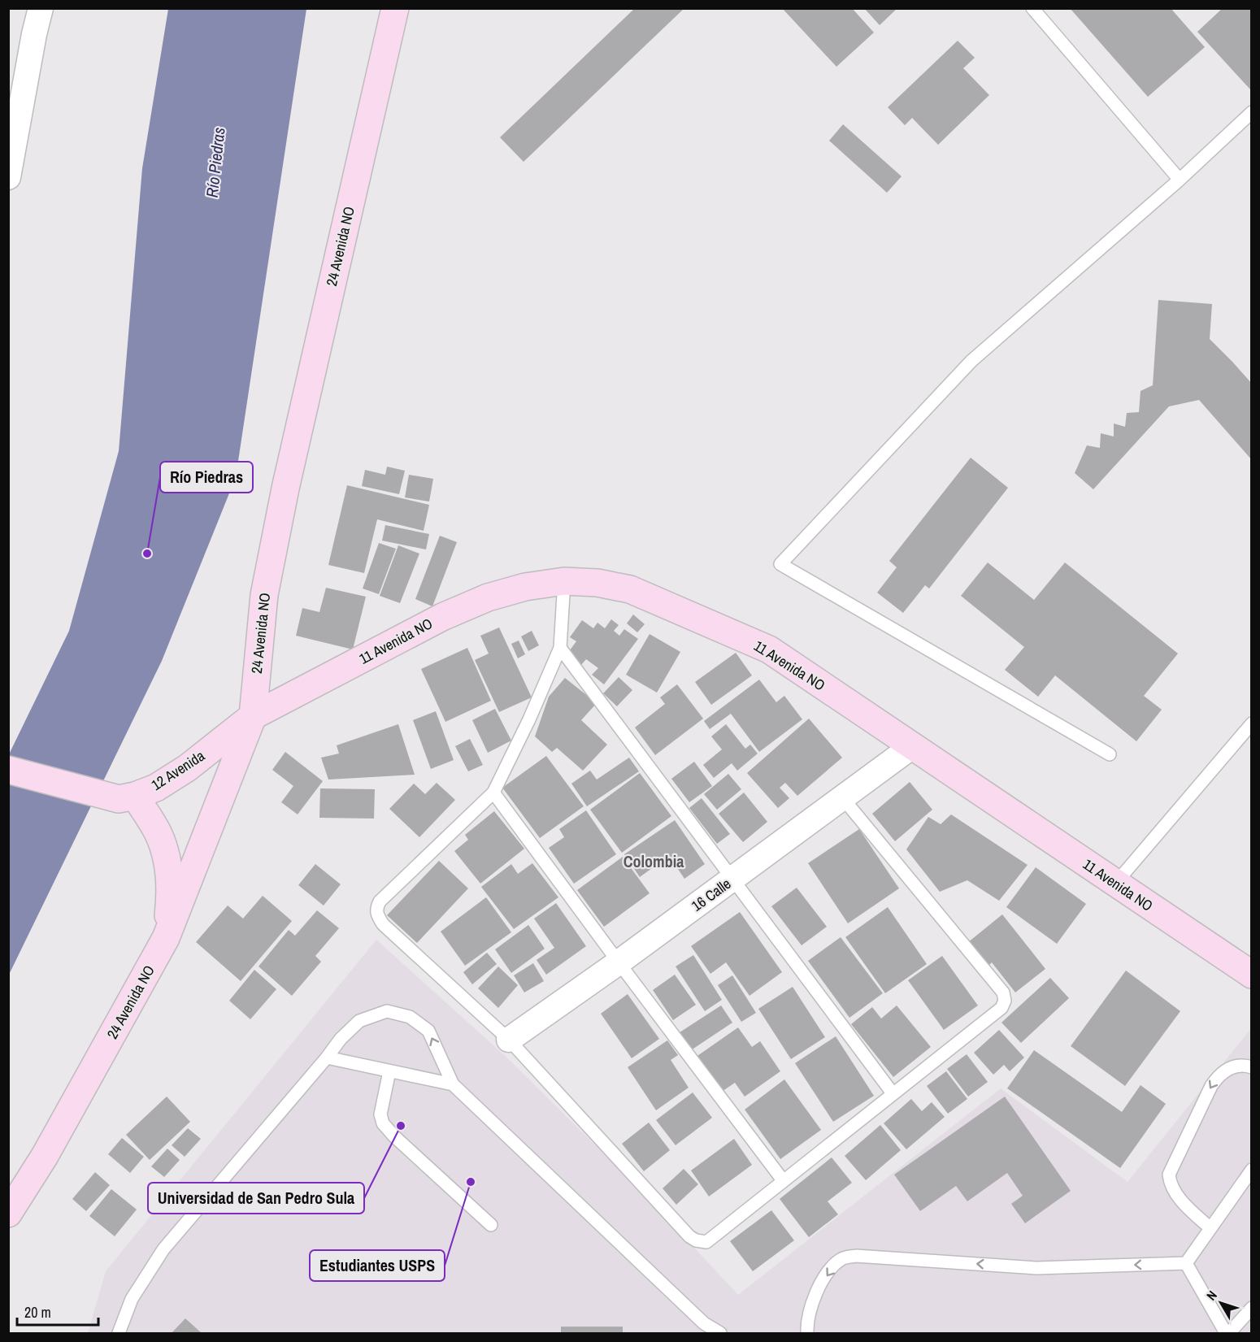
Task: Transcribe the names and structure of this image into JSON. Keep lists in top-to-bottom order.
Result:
{
  "streets": {
    "street": [
      "24 Avenida NO",
      "11 Avenida NO",
      "12 Avenida",
      "16 Calle"
    ]
  },
  "crossings": [
    ["24 Avenida NO", "11 Avenida NO"],
    ["24 Avenida NO", "12 Avenida"],
    ["11 Avenida NO", "12 Avenida"],
    ["11 Avenida NO", "16 Calle"]
  ],
  "districts": ["Colombia"],
  "water": ["Río Piedras"],
  "places": ["Río Piedras", "Universidad de San Pedro Sula", "Estudiantes USPS"],
  "scale_bar": "20 m",
  "north": "top left"
}
